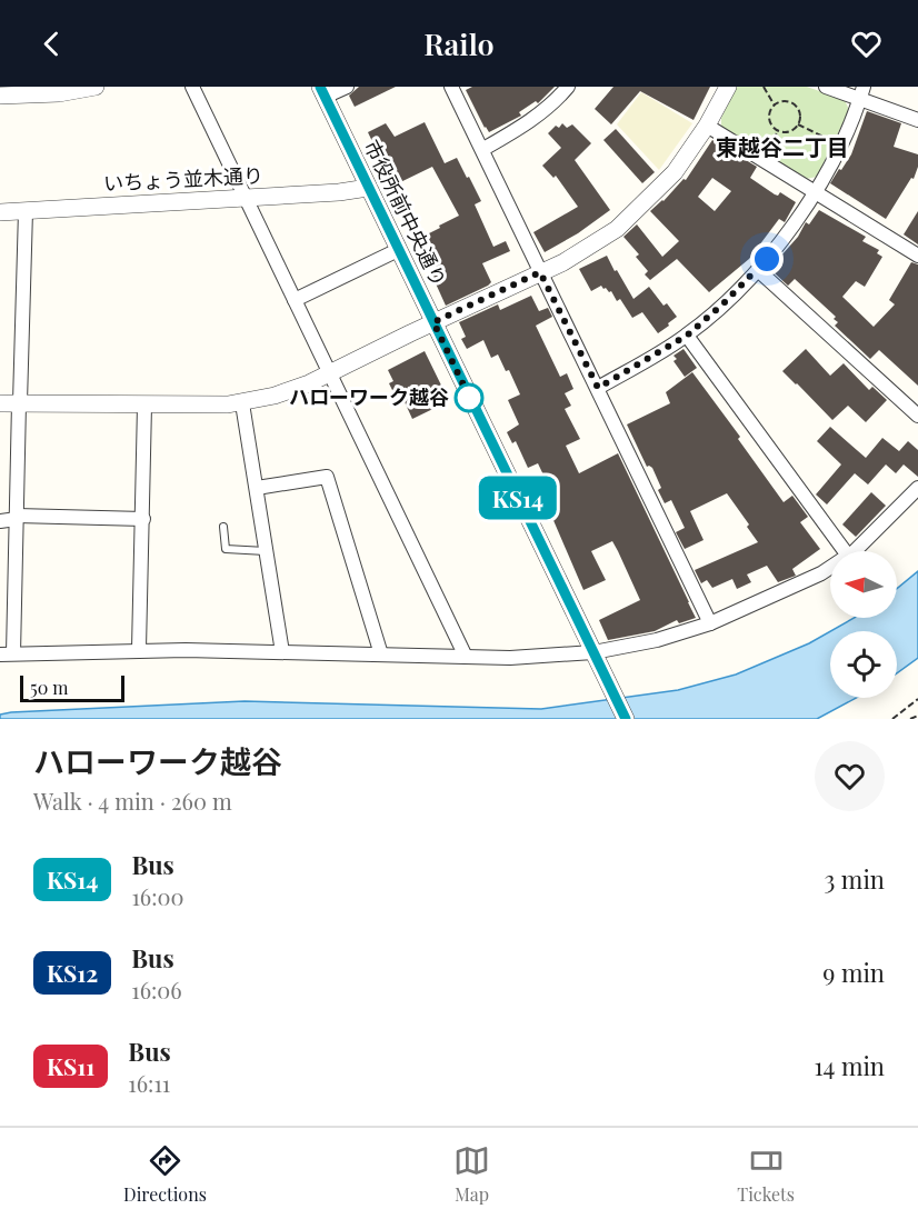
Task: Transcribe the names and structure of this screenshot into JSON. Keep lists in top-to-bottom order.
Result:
{
  "streets": {
    "street": ["いちょう並木通り", "市役所前中央通り"]
  },
  "crossings": [
    ["いちょう並木通り", "市役所前中央通り"]
  ],
  "districts": ["東越谷二丁目"],
  "places": ["ハローワーク越谷"],
  "lines": ["bus line KS14"],
  "scale_bar": "50 m",
  "north": "left",
  "page": {
    "header": "Railo",
    "on_map": "KS14",
    "scale": "50 m",
    "heading": ["ハローワーク越谷", "Walk · 4 min · 260 m"],
    "list": [
      {
        "mark": "KS14",
        "name": "Bus",
        "note": "16:00",
        "value": "3 min"
      },
      {
        "mark": "KS12",
        "name": "Bus",
        "note": "16:06",
        "value": "9 min"
      },
      {
        "mark": "KS11",
        "name": "Bus",
        "note": "16:11",
        "value": "14 min"
      }
    ],
    "tabs": ["Directions", "Map", "Tickets"]
  }
}
